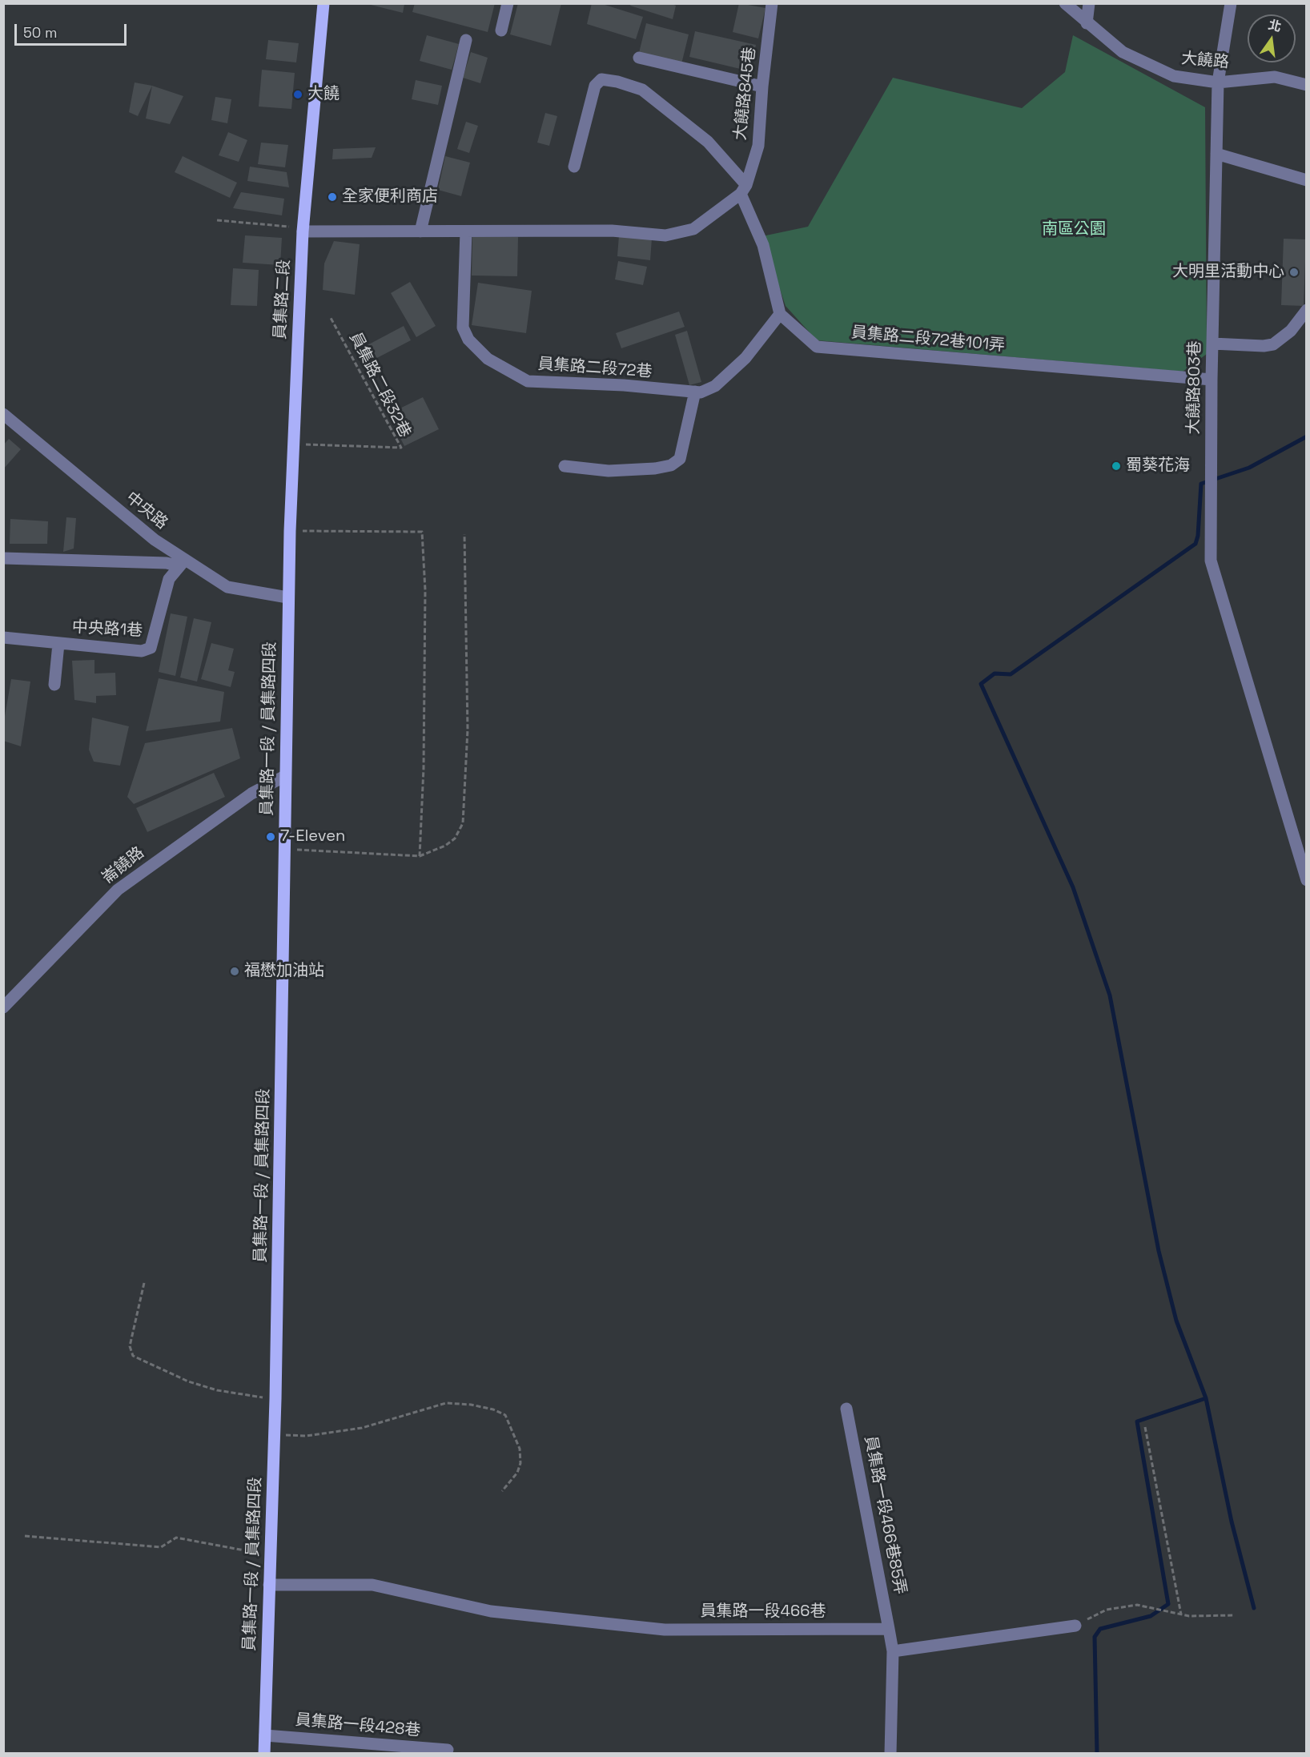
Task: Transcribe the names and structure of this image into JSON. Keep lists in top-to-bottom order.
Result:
{
  "streets": {
    "main road": ["員集路二段", "員集路一段 / 員集路四段"],
    "street": [
      "大饒路",
      "大饒路845巷",
      "員集路二段72巷101弄",
      "員集路二段72巷",
      "大饒路803巷",
      "中央路",
      "中央路1巷",
      "崙饒路",
      "員集路一段466巷85弄",
      "員集路一段466巷",
      "員集路一段428巷"
    ],
    "path": ["員集路二段32巷"]
  },
  "crossings": [
    ["大饒路", "大饒路803巷"],
    ["員集路二段", "員集路二段32巷"],
    ["員集路二段", "中央路"],
    ["員集路二段", "員集路一段 / 員集路四段"],
    ["員集路二段72巷101弄", "員集路二段72巷"],
    ["員集路二段72巷101弄", "大饒路803巷"],
    ["中央路", "中央路1巷"],
    ["中央路", "員集路一段 / 員集路四段"],
    ["員集路一段 / 員集路四段", "崙饒路"],
    ["員集路一段 / 員集路四段", "員集路一段466巷"],
    ["員集路一段 / 員集路四段", "員集路一段428巷"],
    ["員集路一段466巷85弄", "員集路一段466巷"]
  ],
  "parks": ["南區公園"],
  "places": [
    "大饒",
    "全家便利商店",
    "大明里活動中心",
    "蜀葵花海",
    "7-Eleven",
    "福懋加油站"
  ],
  "scale_bar": "50 m",
  "north": "top"
}
